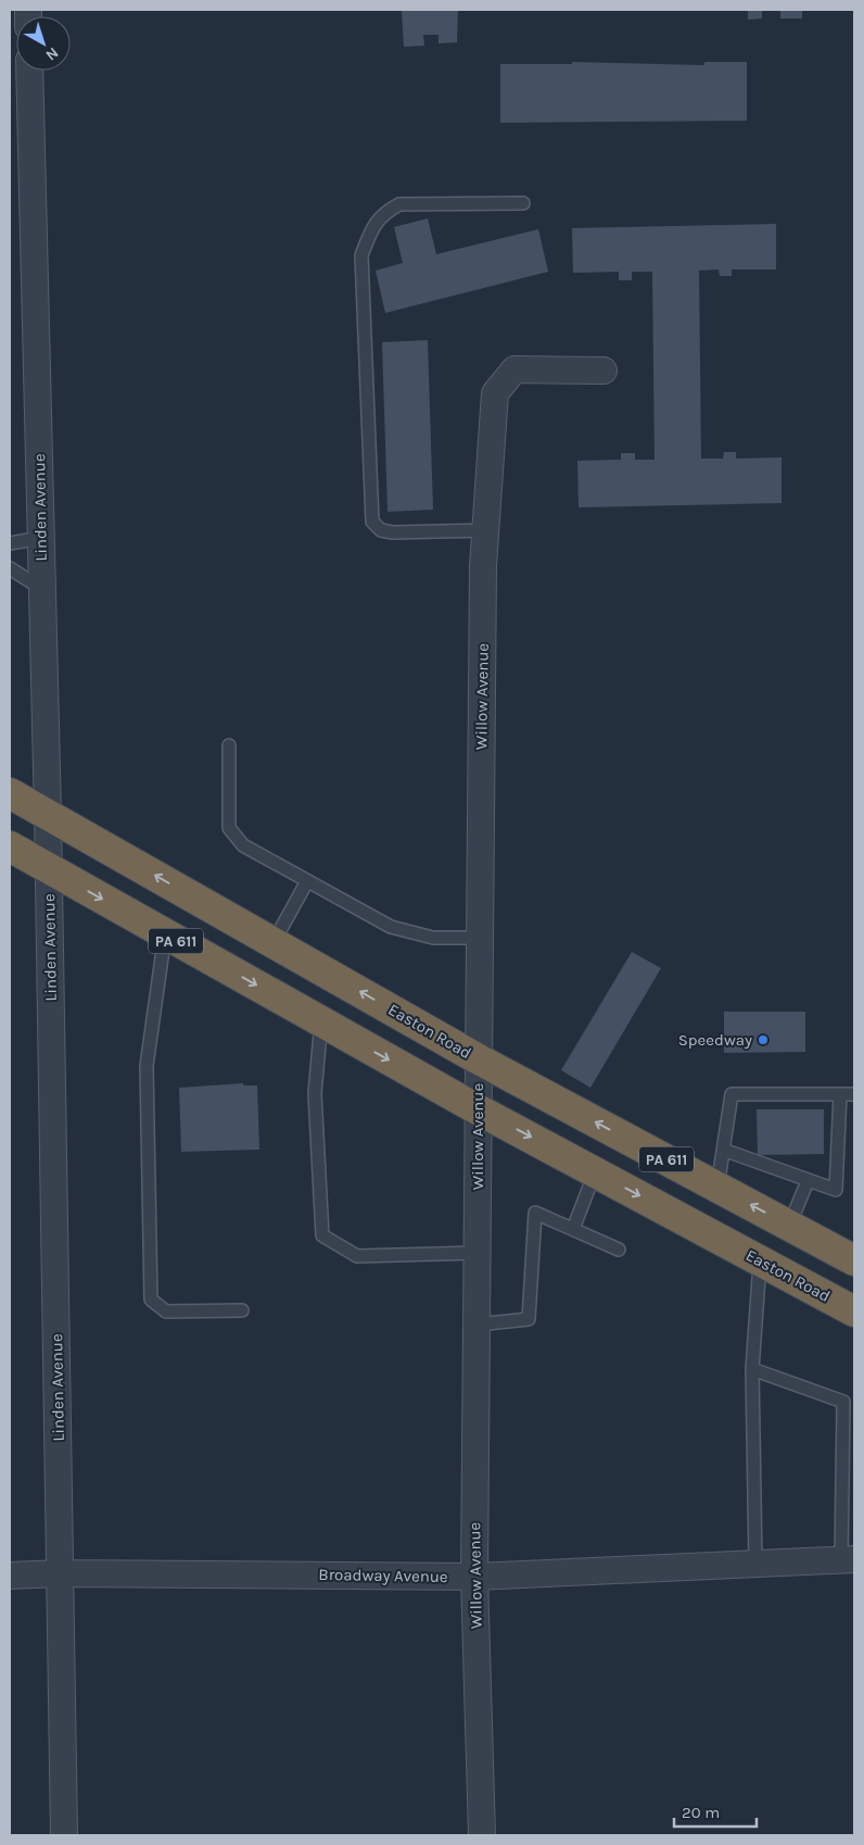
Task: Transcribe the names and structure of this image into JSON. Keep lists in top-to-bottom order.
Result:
{
  "streets": {
    "highway": ["PA 611", "Easton Road"],
    "street": ["Linden Avenue", "Willow Avenue", "Broadway Avenue"]
  },
  "crossings": [
    ["Linden Avenue", "Easton Road"],
    ["Linden Avenue", "Broadway Avenue"],
    ["Willow Avenue", "Easton Road"],
    ["Willow Avenue", "Broadway Avenue"]
  ],
  "places": ["Speedway"],
  "scale_bar": "20 m",
  "north": "bottom right"
}
